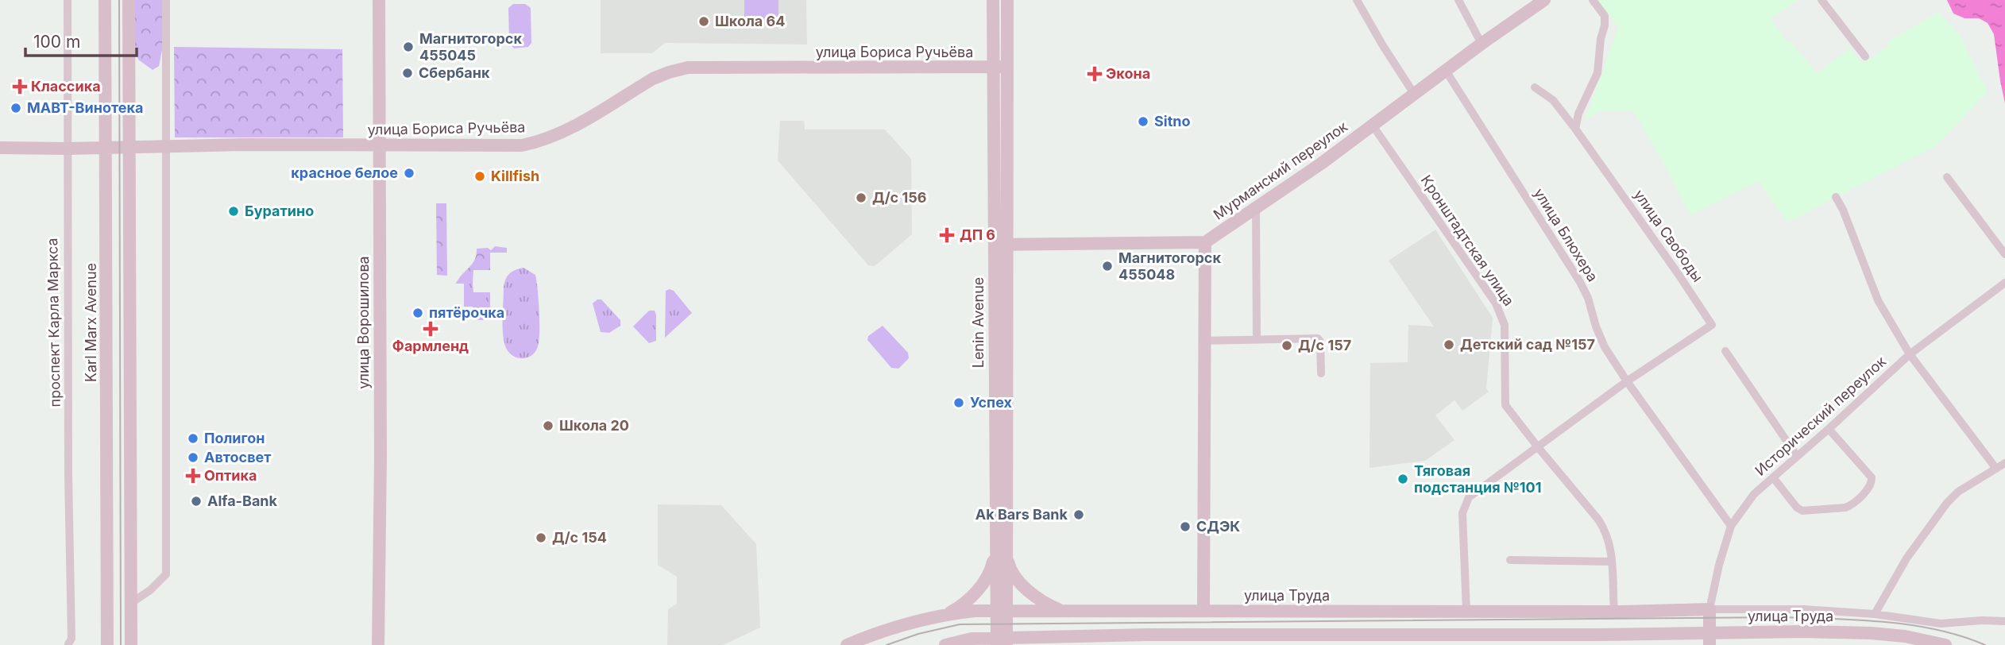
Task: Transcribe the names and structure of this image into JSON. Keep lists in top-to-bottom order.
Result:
{
  "streets": {
    "main road": [
      "улица Бориса Ручьёва",
      "Мурманский переулок",
      "Karl Marx Avenue",
      "улица Ворошилова",
      "Lenin Avenue",
      "улица Труда"
    ],
    "street": [
      "улица Блюхера",
      "улица Свободы",
      "Кронштадтская улица",
      "проспект Карла Маркса",
      "Исторический переулок"
    ]
  },
  "crossings": [
    ["улица Бориса Ручьёва", "проспект Карла Маркса"],
    ["улица Бориса Ручьёва", "Karl Marx Avenue"],
    ["улица Бориса Ручьёва", "улица Ворошилова"],
    ["улица Бориса Ручьёва", "Lenin Avenue"],
    ["Мурманский переулок", "улица Блюхера"],
    ["Мурманский переулок", "Кронштадтская улица"],
    ["улица Блюхера", "улица Свободы"],
    ["улица Блюхера", "Исторический переулок"],
    ["Кронштадтская улица", "улица Труда"],
    ["Lenin Avenue", "улица Труда"],
    ["Исторический переулок", "улица Труда"]
  ],
  "places": {
    "other": [
      "Школа 64",
      "Магнитогорск 455045",
      "Сбербанк",
      "МАВТ-Винотека",
      "Sitno",
      "красное белое",
      "Killfish",
      "Д/с 156",
      "Буратино",
      "Магнитогорск 455048",
      "пятёрочка",
      "Детский сад №157",
      "Д/с 157",
      "Успех",
      "Школа 20",
      "Полигон",
      "Автосвет",
      "Тяговая подстанция №101",
      "Alfa-Bank",
      "Ak Bars Bank",
      "СДЭК",
      "Д/с 154"
    ],
    "health": [
      "Экона",
      "Классика",
      "ДП 6",
      "Фармленд",
      "Оптика"
    ]
  },
  "scale_bar": "100 m"
}
